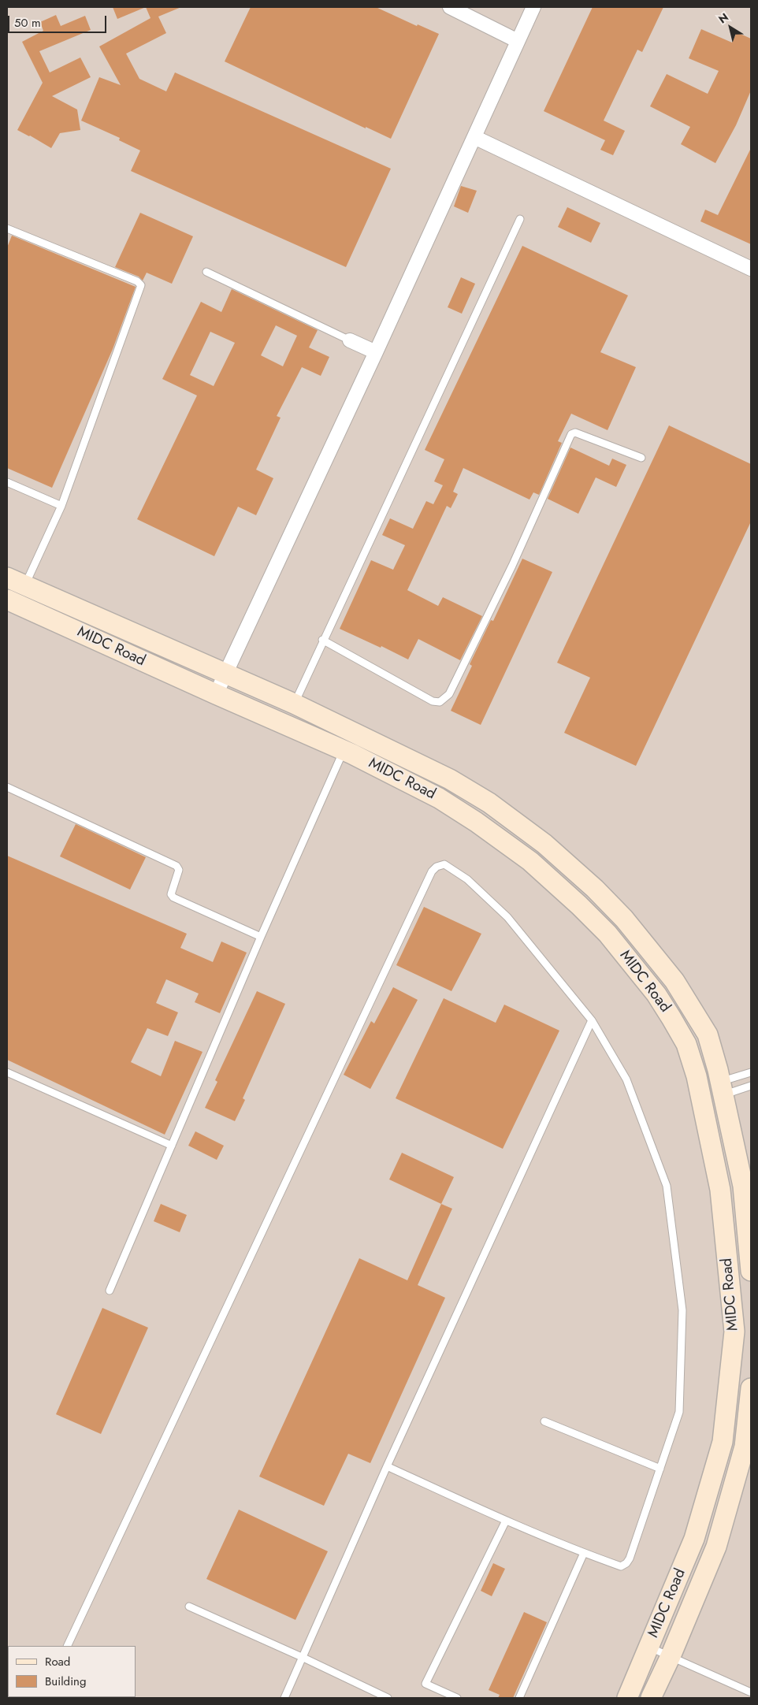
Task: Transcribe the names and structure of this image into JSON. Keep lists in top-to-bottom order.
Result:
{
  "streets": {
    "main road": ["MIDC Road"]
  },
  "legend": ["Road", "Building"],
  "scale_bar": "50 m",
  "north": "top left"
}
